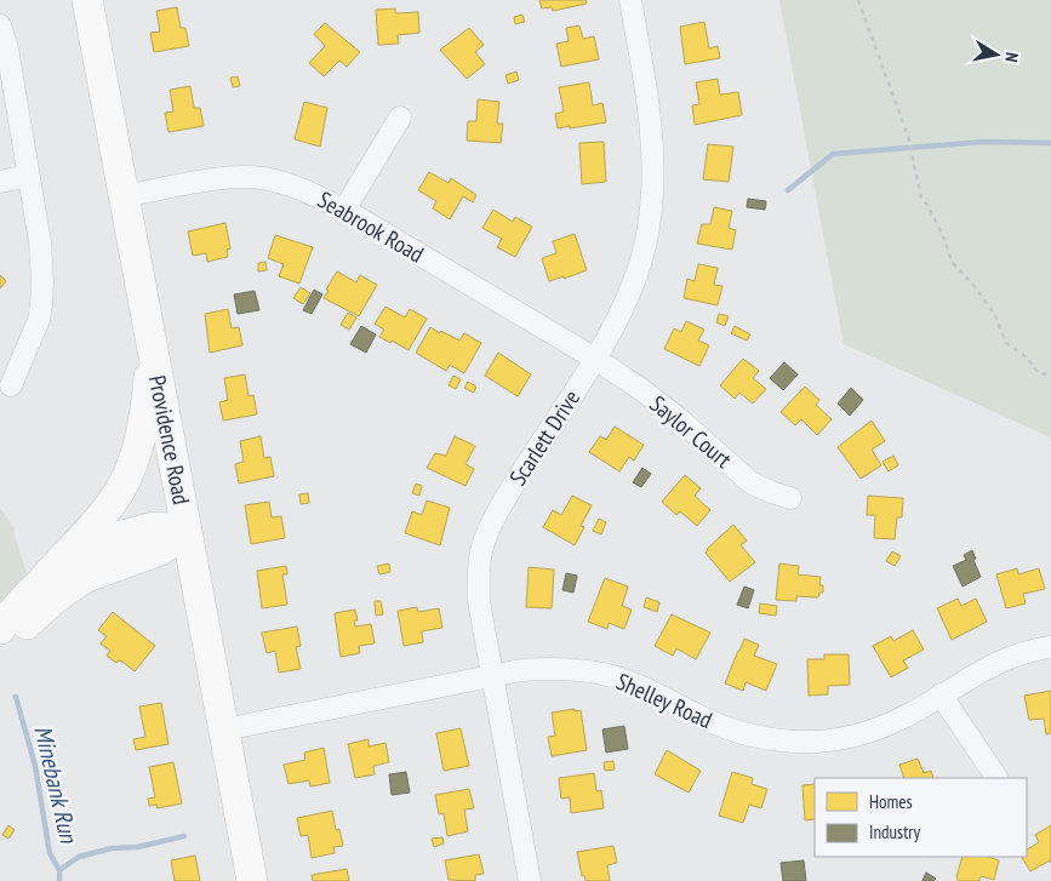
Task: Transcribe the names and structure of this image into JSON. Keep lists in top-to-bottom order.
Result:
{
  "streets": {
    "street": [
      "Seabrook Road",
      "Saylor Court",
      "Scarlett Drive",
      "Providence Road",
      "Shelley Road"
    ]
  },
  "crossings": [
    ["Seabrook Road", "Saylor Court"],
    ["Seabrook Road", "Scarlett Drive"],
    ["Seabrook Road", "Providence Road"],
    ["Saylor Court", "Scarlett Drive"],
    ["Scarlett Drive", "Shelley Road"],
    ["Providence Road", "Shelley Road"]
  ],
  "water": ["Minebank Run"],
  "legend": ["Homes", "Industry"],
  "north": "right"
}
